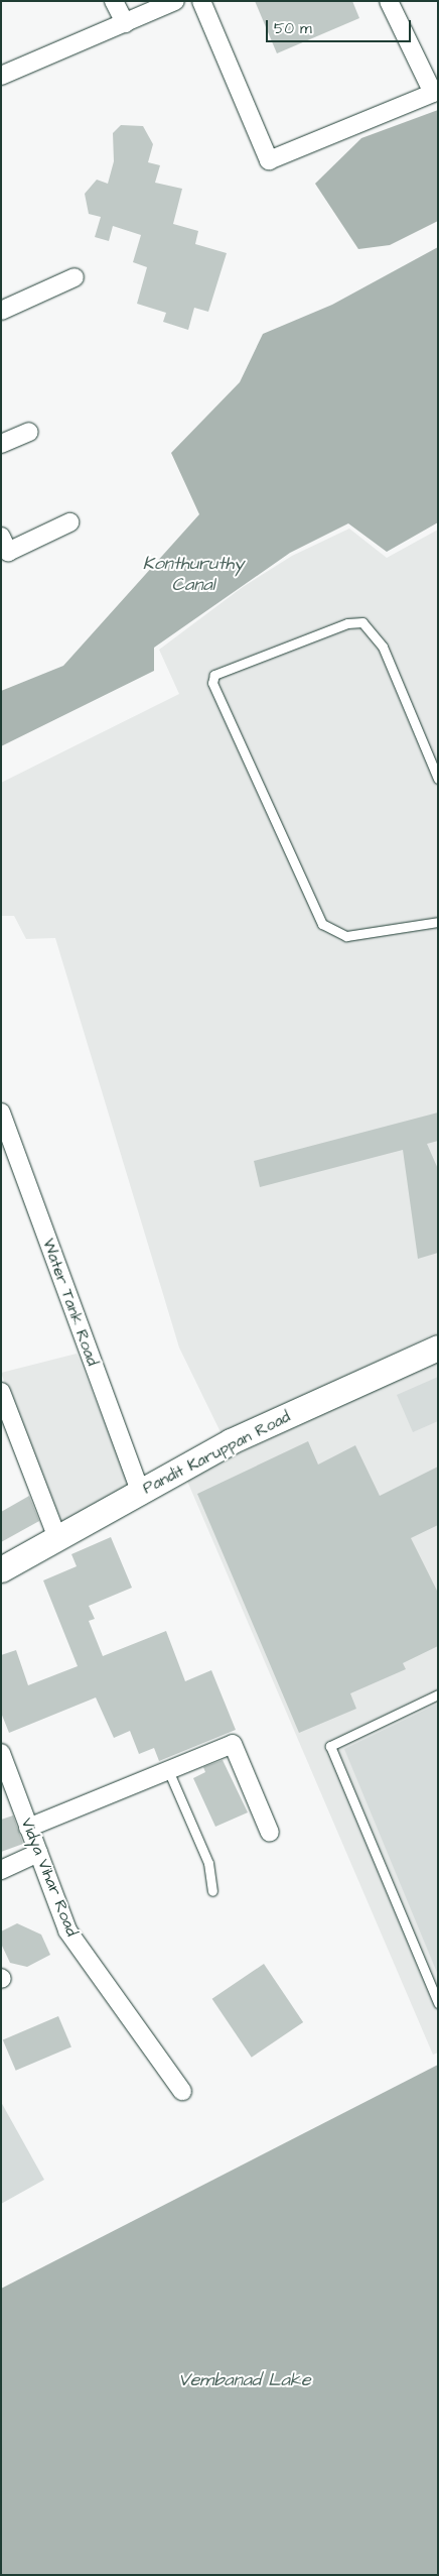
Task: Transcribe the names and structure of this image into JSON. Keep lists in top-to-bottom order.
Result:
{
  "streets": {
    "main road": ["Pandit Karuppan Road"],
    "street": ["Water Tank Road", "Vidya Vihar Road"]
  },
  "crossings": [
    ["Water Tank Road", "Pandit Karuppan Road"]
  ],
  "water": ["Konthuruthy Canal", "Vembanad Lake"],
  "scale_bar": "50 m"
}
